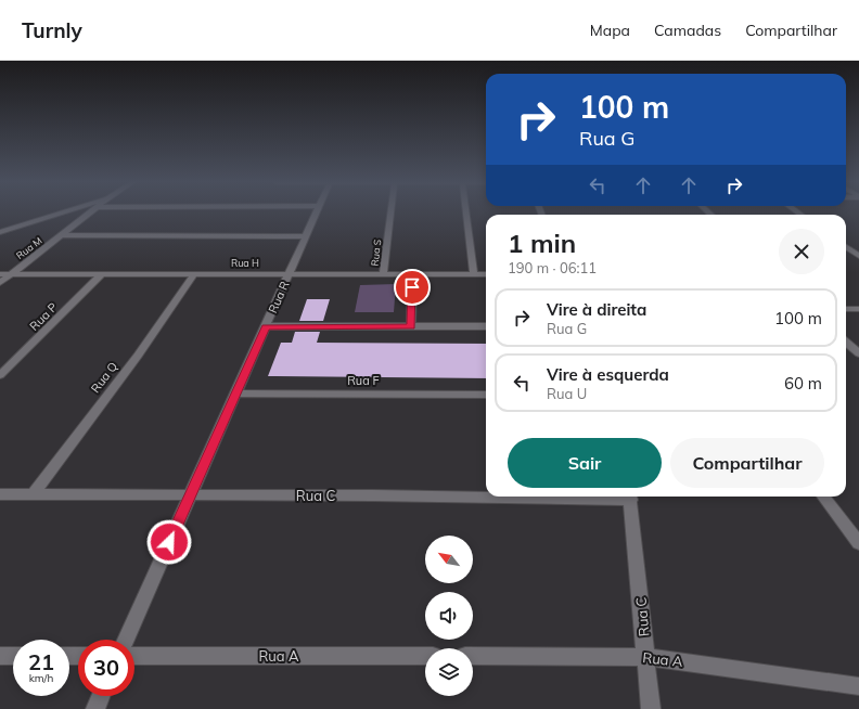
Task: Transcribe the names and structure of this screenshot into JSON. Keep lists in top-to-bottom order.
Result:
{
  "streets": {
    "street": [
      "Rua M",
      "Rua S",
      "Rua H",
      "Rua R",
      "Rua P",
      "Rua Q",
      "Rua F",
      "Rua C",
      "Rua A"
    ]
  },
  "crossings": [
    ["Rua M", "Rua H"],
    ["Rua S", "Rua H"],
    ["Rua H", "Rua R"],
    ["Rua H", "Rua P"],
    ["Rua H", "Rua Q"],
    ["Rua R", "Rua F"],
    ["Rua R", "Rua C"],
    ["Rua Q", "Rua C"],
    ["Rua C", "Rua A"]
  ],
  "north": "top left",
  "page": {
    "header": "Turnly",
    "nav": ["Mapa", "Camadas", "Compartilhar"],
    "turn": ["100 m", "Rua G"],
    "heading": ["1 min", "190 m · 06:11"],
    "list": [
      {
        "name": "Vire à direita",
        "note": "Rua G",
        "value": "100 m"
      },
      {
        "name": "Vire à esquerda",
        "note": "Rua U",
        "value": "60 m"
      }
    ],
    "buttons": ["Sair", "Compartilhar"],
    "speed": "21 km/h",
    "limit": "30"
  }
}
